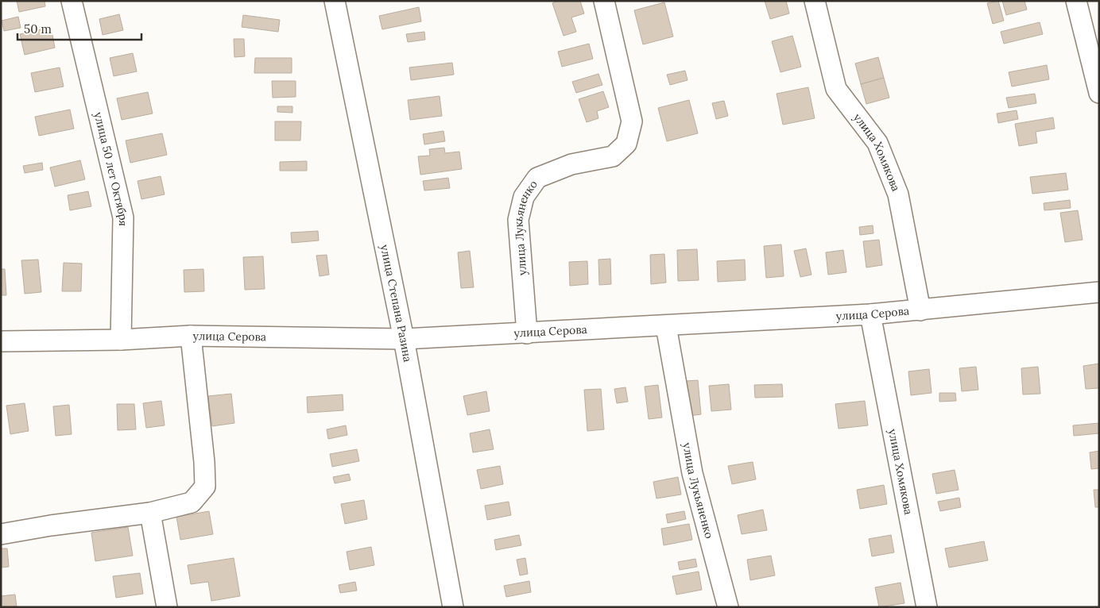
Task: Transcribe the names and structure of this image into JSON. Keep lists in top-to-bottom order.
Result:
{
  "streets": {
    "street": [
      "улица Хомякова",
      "улица 50 лет Октября",
      "улица Лукьяненко",
      "улица Степана Разина",
      "улица Серова"
    ]
  },
  "crossings": [
    ["улица Хомякова", "улица Серова"],
    ["улица 50 лет Октября", "улица Серова"],
    ["улица Лукьяненко", "улица Серова"],
    ["улица Степана Разина", "улица Серова"]
  ],
  "scale_bar": "50 m"
}
